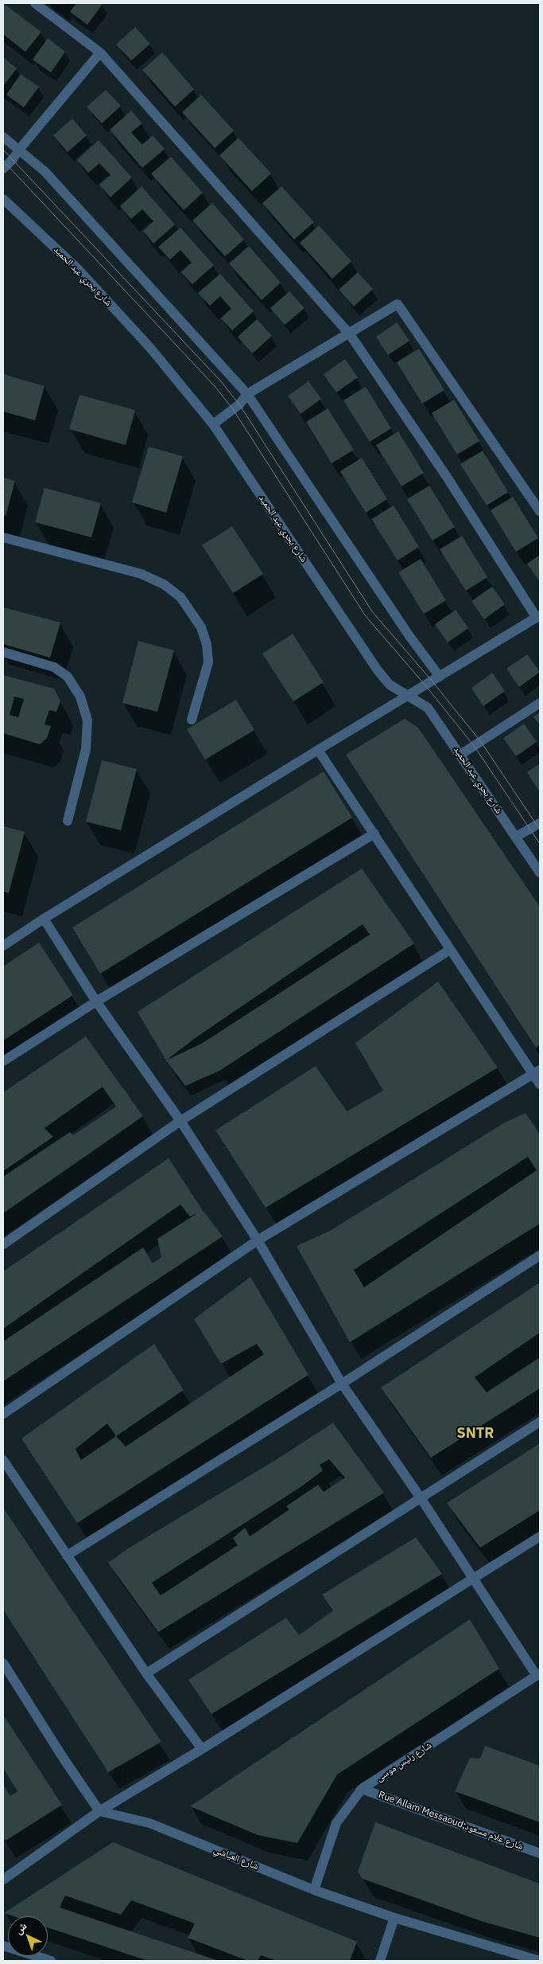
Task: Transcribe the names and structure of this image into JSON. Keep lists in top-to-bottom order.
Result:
{
  "streets": {
    "street": [
      "شارع بحري عبد الحميد",
      "شارع رئيس موسى",
      "Rue Allam Messaoud;شارع علام مسعود",
      "شارع العياشي"
    ]
  },
  "crossings": [
    ["شارع رئيس موسى", "Rue Allam Messaoud;شارع علام مسعود"],
    ["شارع رئيس موسى", "شارع العياشي"]
  ],
  "districts": ["SNTR"],
  "north": "top left"
}
